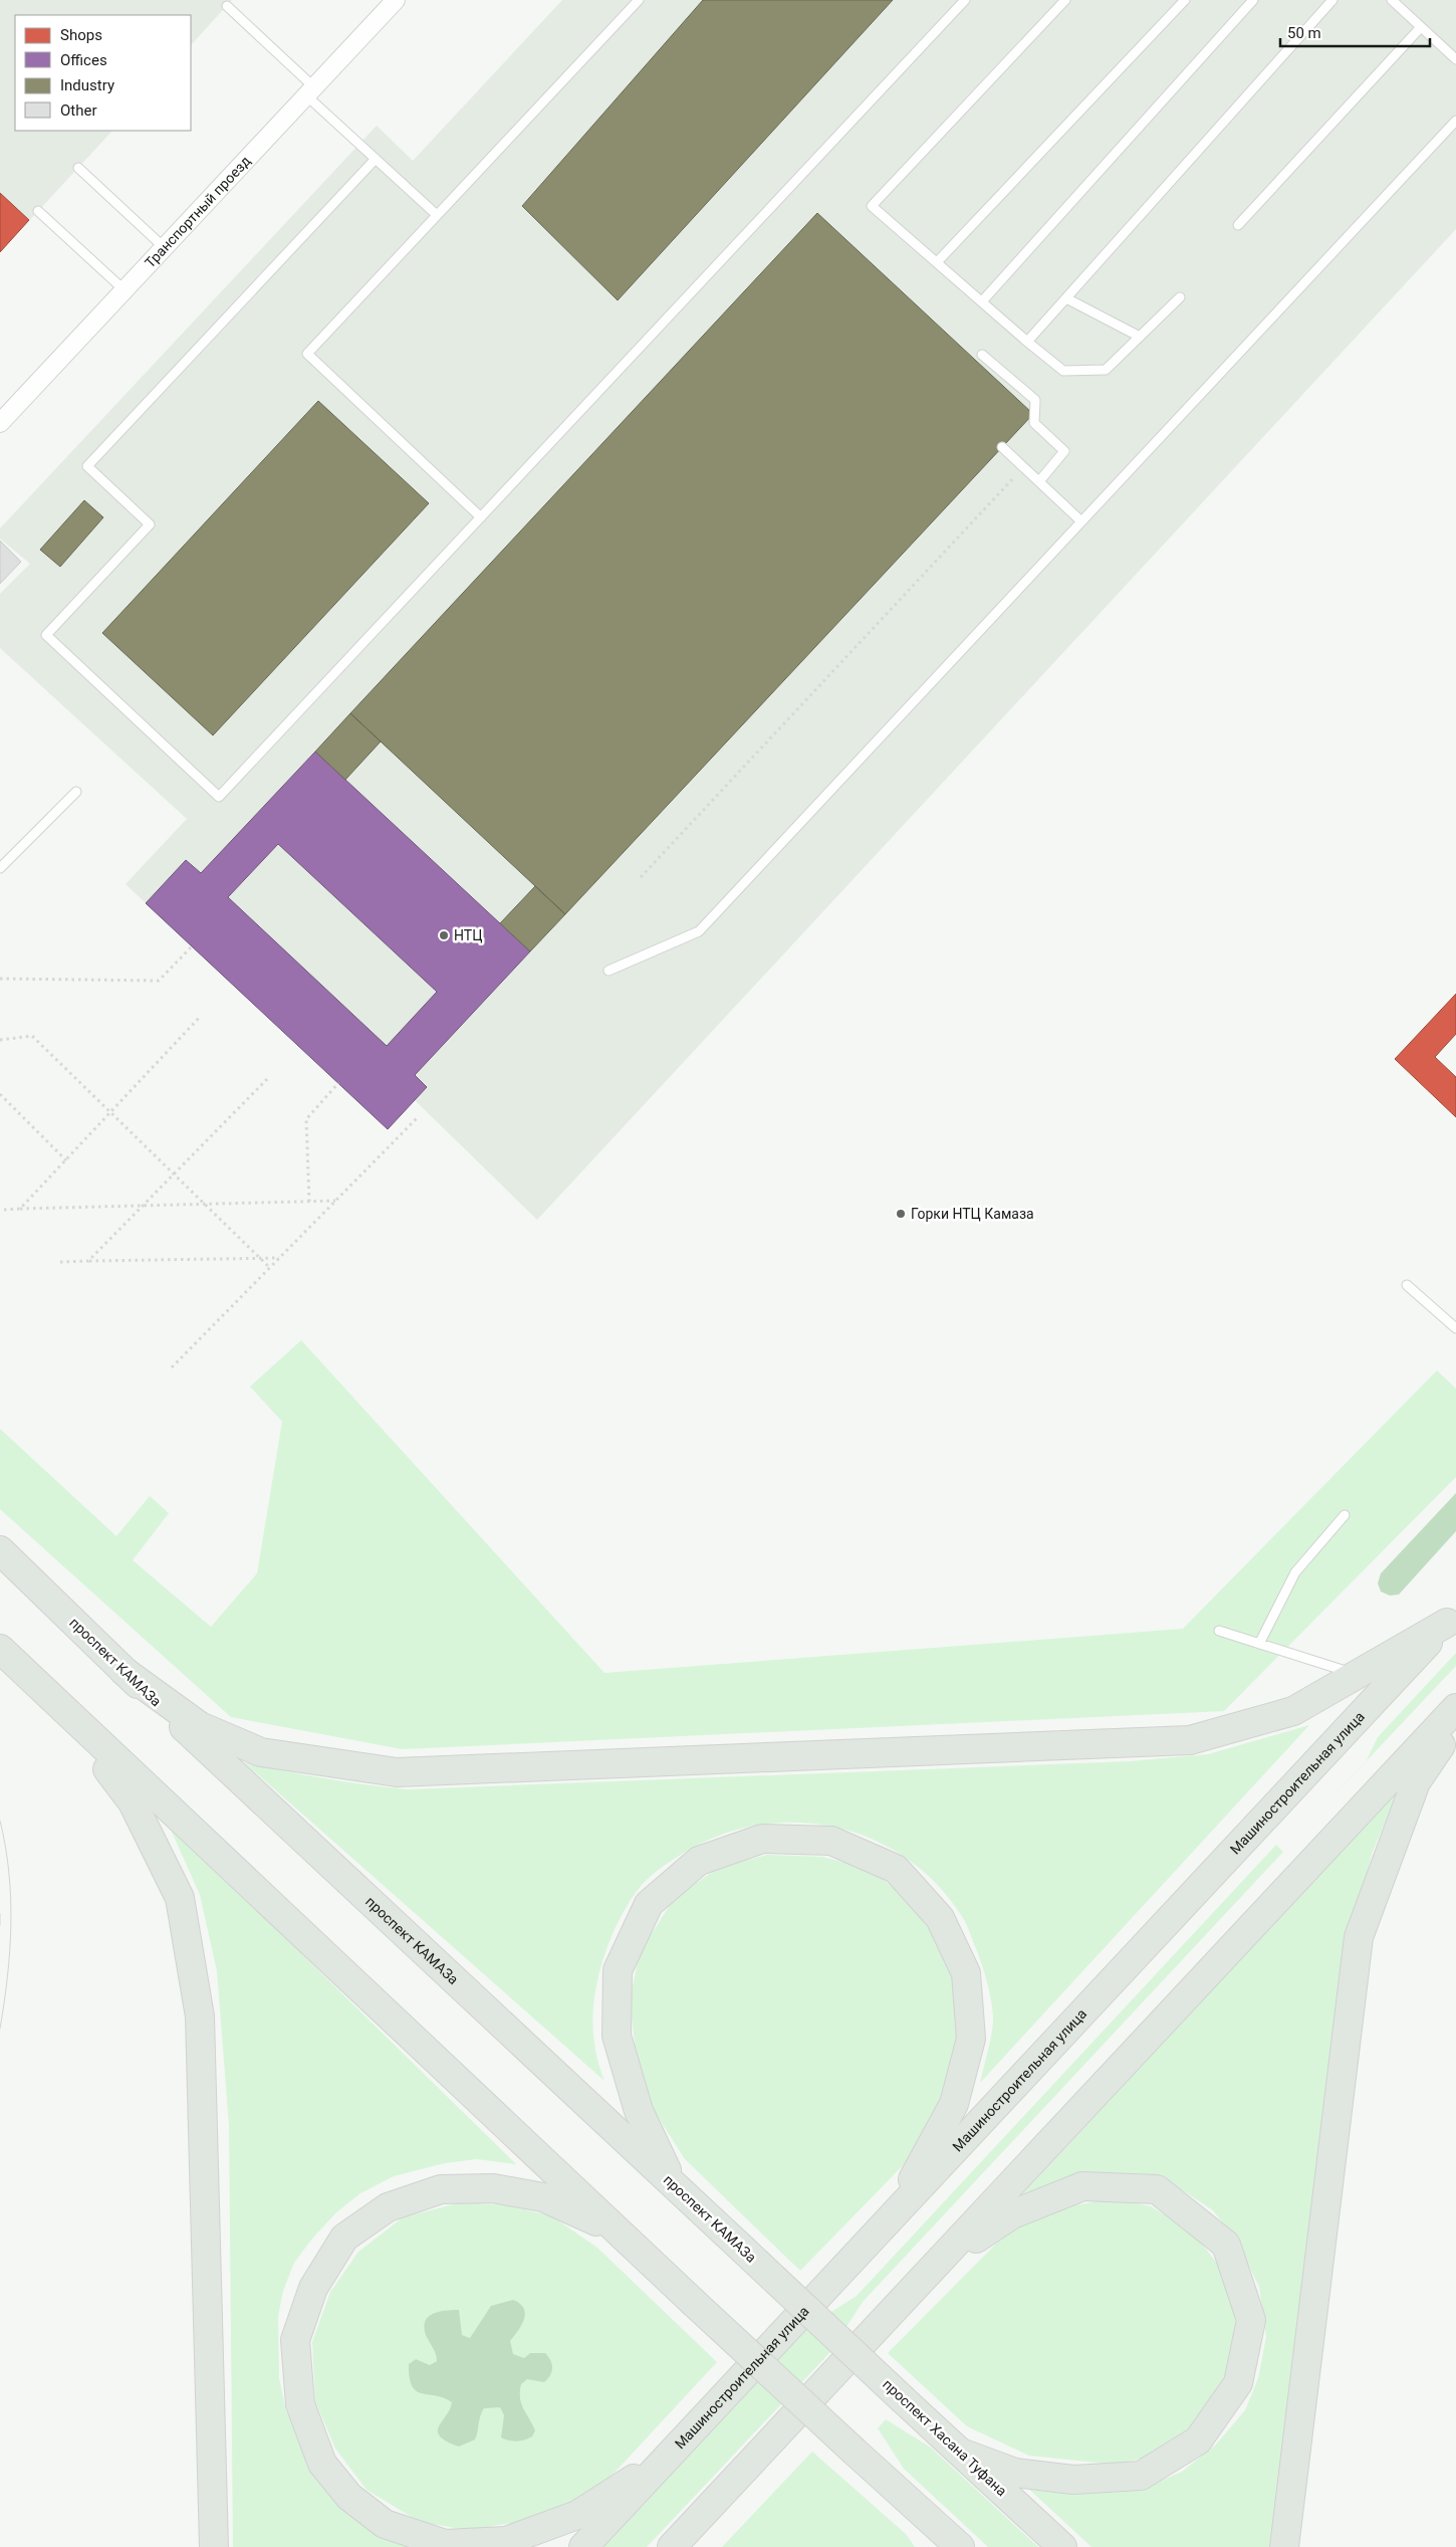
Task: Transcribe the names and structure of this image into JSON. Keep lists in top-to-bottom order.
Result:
{
  "streets": {
    "main road": ["проспект КАМАЗа", "Машиностроительная улица", "проспект Хасана Туфана"],
    "street": ["Транспортный проезд"]
  },
  "crossings": [
    ["проспект КАМАЗа", "проспект Хасана Туфана"]
  ],
  "places": ["НТЦ", "Горки НТЦ Камаза"],
  "legend": [
    "Shops",
    "Offices",
    "Industry",
    "Other"
  ],
  "scale_bar": "50 m"
}
